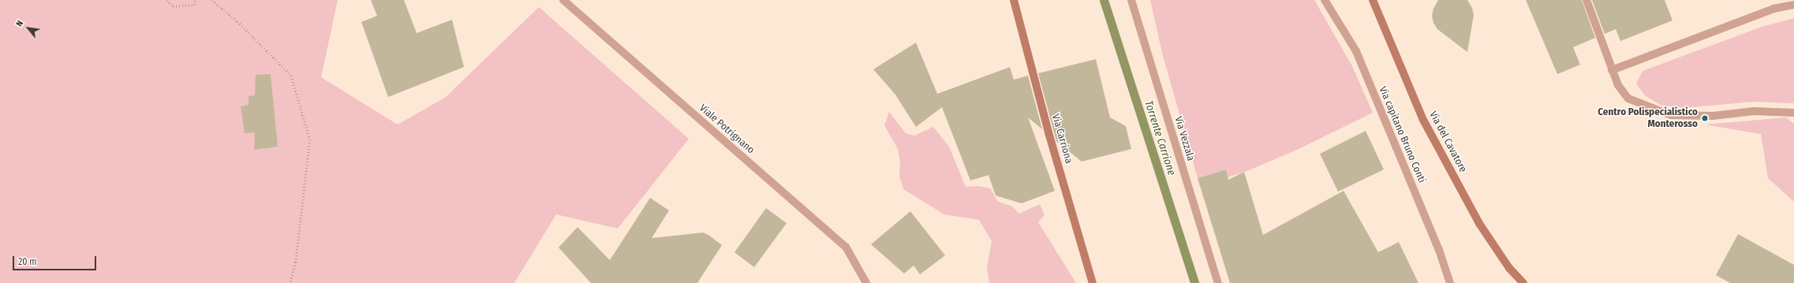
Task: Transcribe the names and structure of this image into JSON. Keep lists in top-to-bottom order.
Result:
{
  "streets": {
    "main road": ["Via Carriona", "Via del Cavatore"],
    "street": ["Viale Potrignano", "Via capitano Bruno Conti", "Via Vezzala"]
  },
  "water": ["Torrente Carrione"],
  "places": ["Centro Polispecialistico Monterosso"],
  "scale_bar": "20 m",
  "north": "top left"
}
